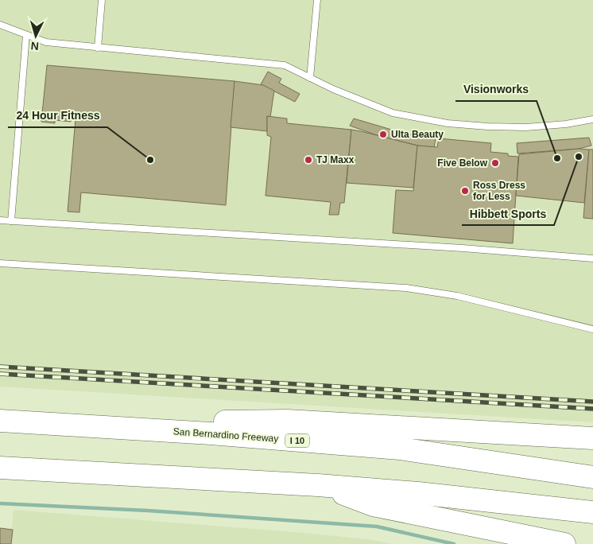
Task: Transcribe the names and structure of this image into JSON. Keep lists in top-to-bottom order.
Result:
{
  "streets": {
    "highway": ["San Bernardino Freeway", "I 10"]
  },
  "places": [
    "Ulta Beauty",
    "Hibbett Sports",
    "Visionworks",
    "24 Hour Fitness",
    "TJ Maxx",
    "Five Below",
    "Ross Dress for Less"
  ],
  "north": "bottom"
}
